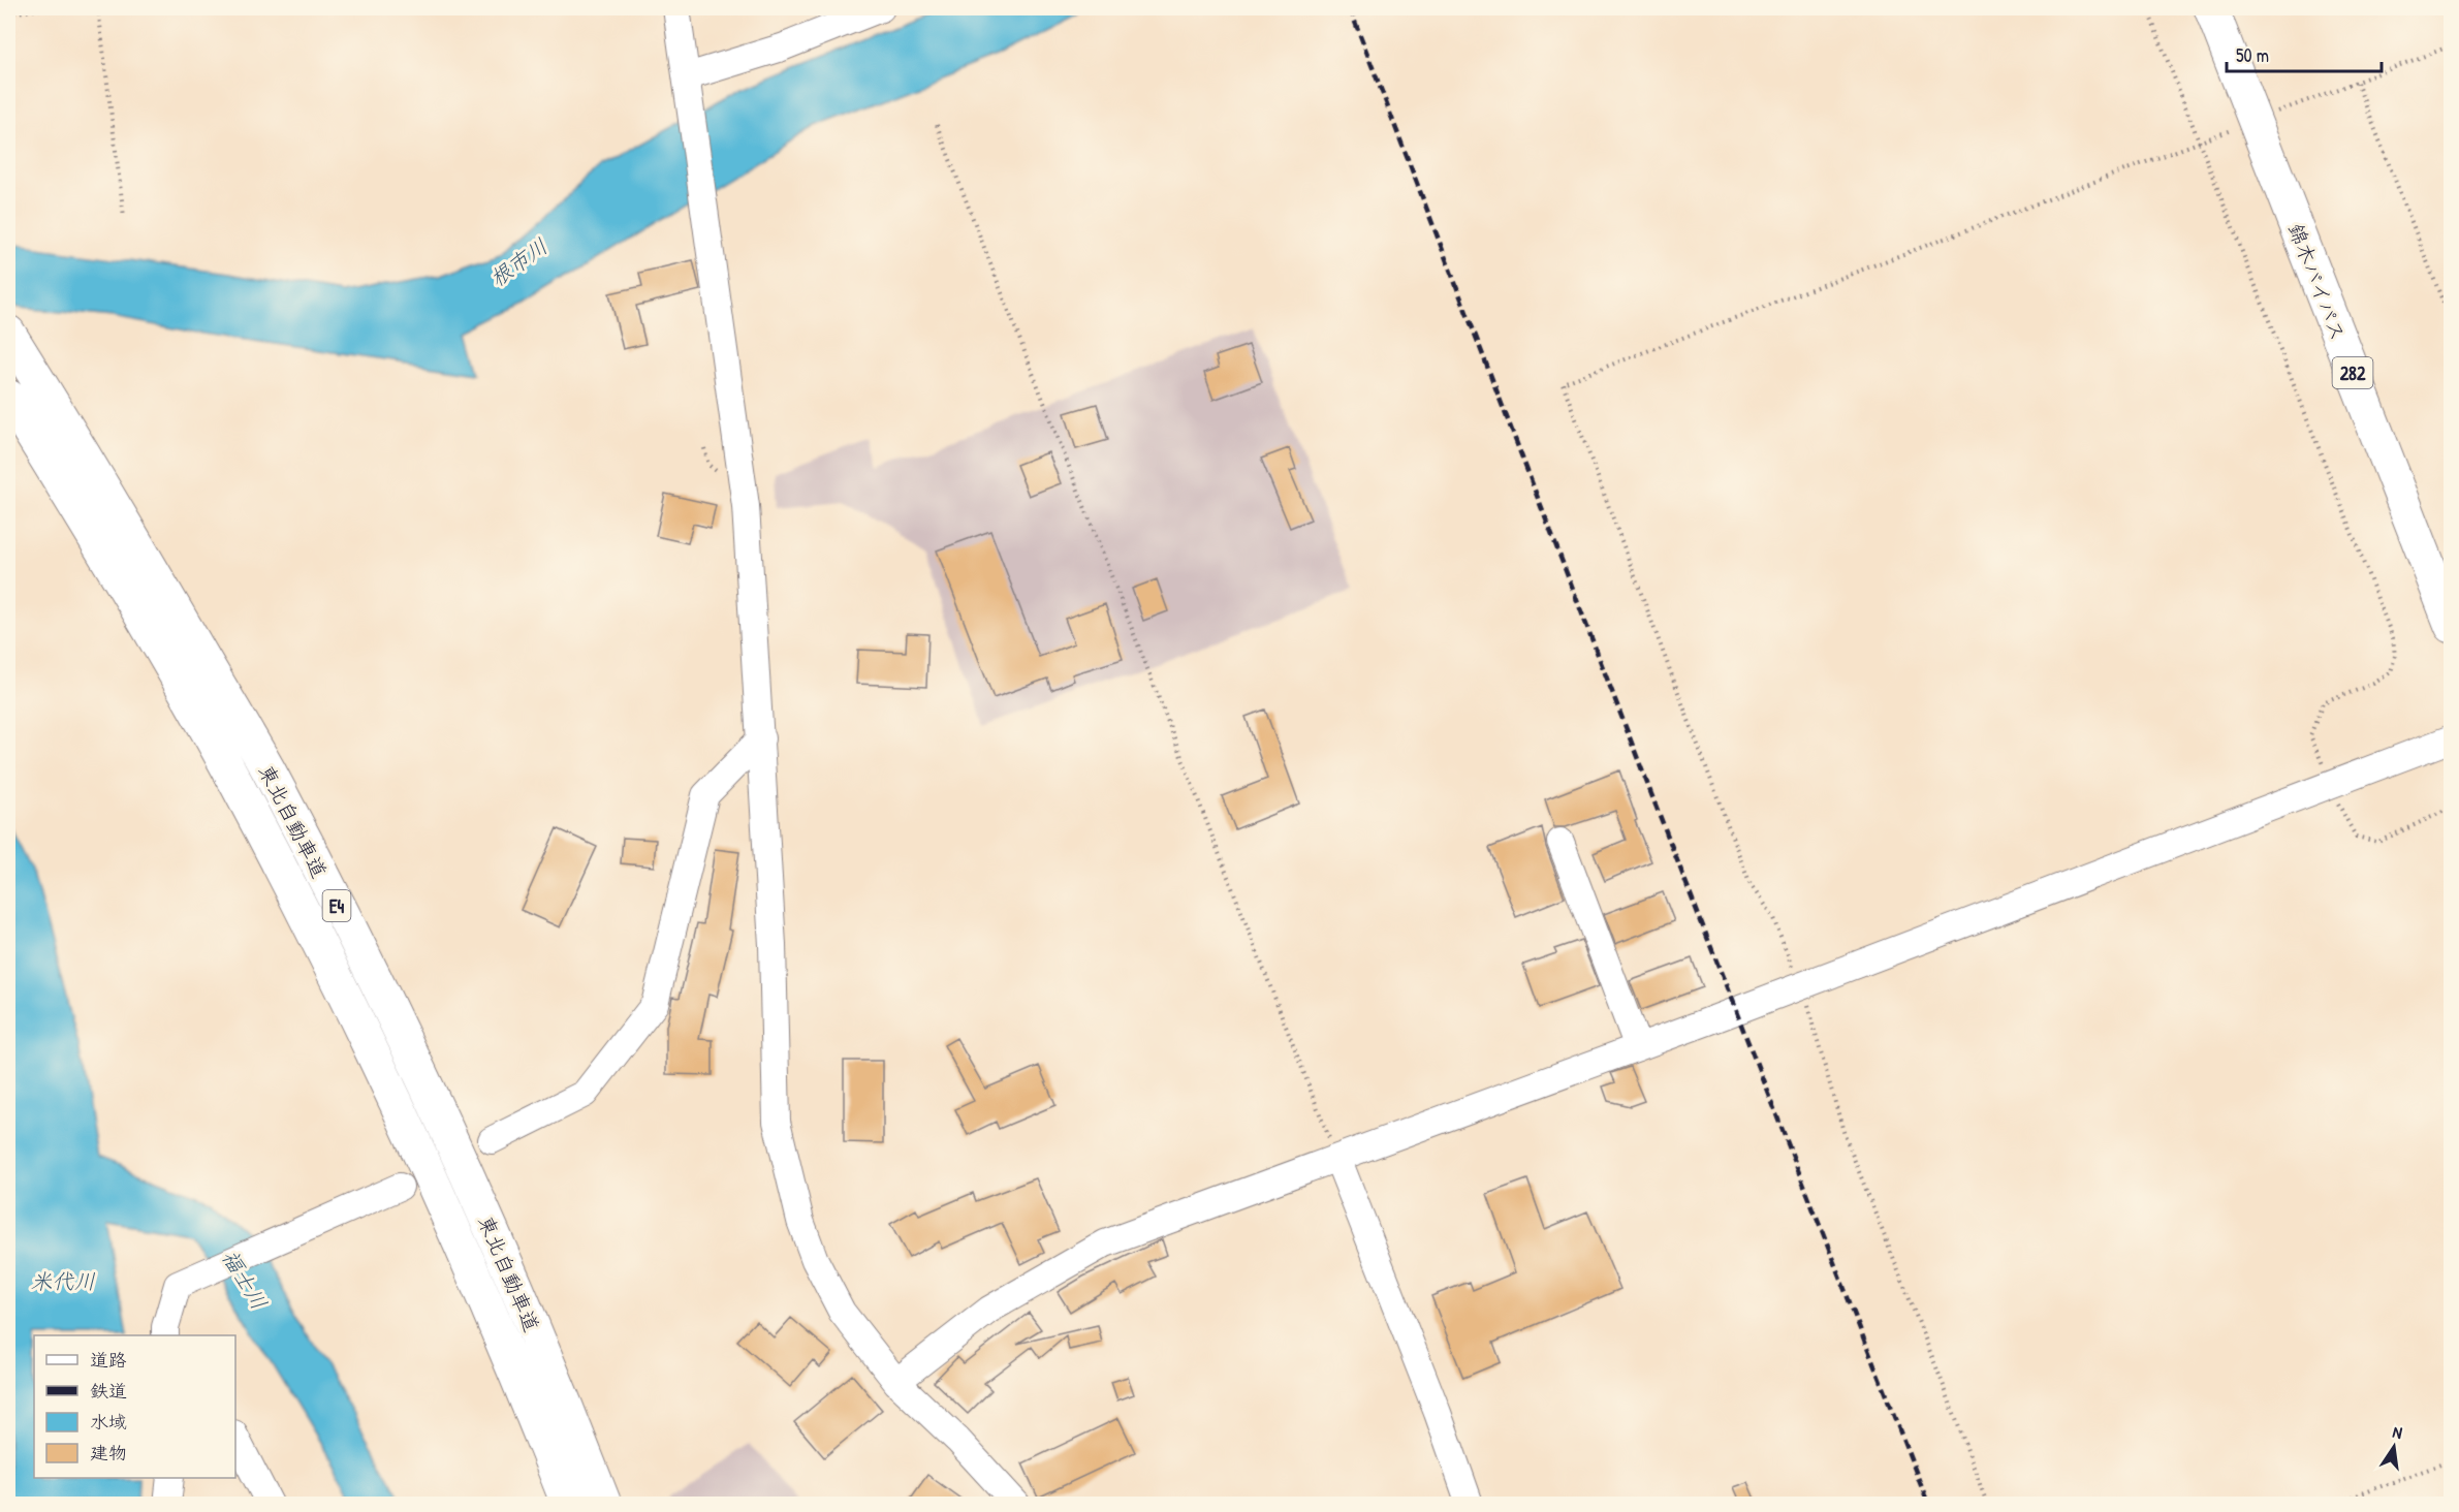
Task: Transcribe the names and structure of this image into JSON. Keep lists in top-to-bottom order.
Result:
{
  "streets": {
    "highway": [
      "錦木バイパス",
      "282",
      "東北自動車道",
      "E4"
    ]
  },
  "water": ["根市川", "福士川", "米代川"],
  "legend": [
    "道路",
    "鉄道",
    "水域",
    "建物"
  ],
  "scale_bar": "50 m",
  "north": "top"
}
